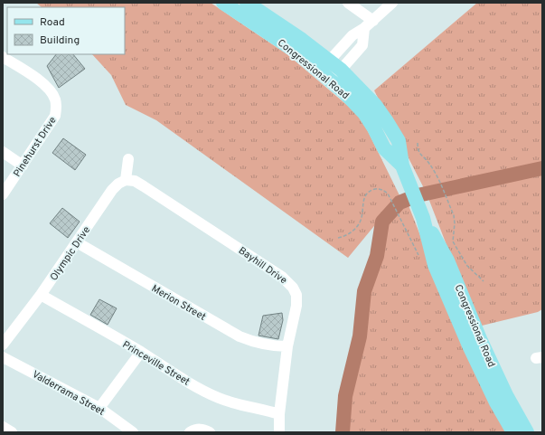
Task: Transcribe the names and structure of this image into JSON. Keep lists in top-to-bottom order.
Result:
{
  "streets": {
    "main road": ["Congressional Road"],
    "street": [
      "Pinehurst Drive",
      "Olympic Drive",
      "Bayhill Drive",
      "Merion Street",
      "Princeville Street",
      "Valderrama Street"
    ]
  },
  "crossings": [
    ["Olympic Drive", "Bayhill Drive"],
    ["Olympic Drive", "Merion Street"],
    ["Olympic Drive", "Princeville Street"],
    ["Bayhill Drive", "Merion Street"],
    ["Bayhill Drive", "Princeville Street"]
  ],
  "legend": ["Road", "Building"]
}
